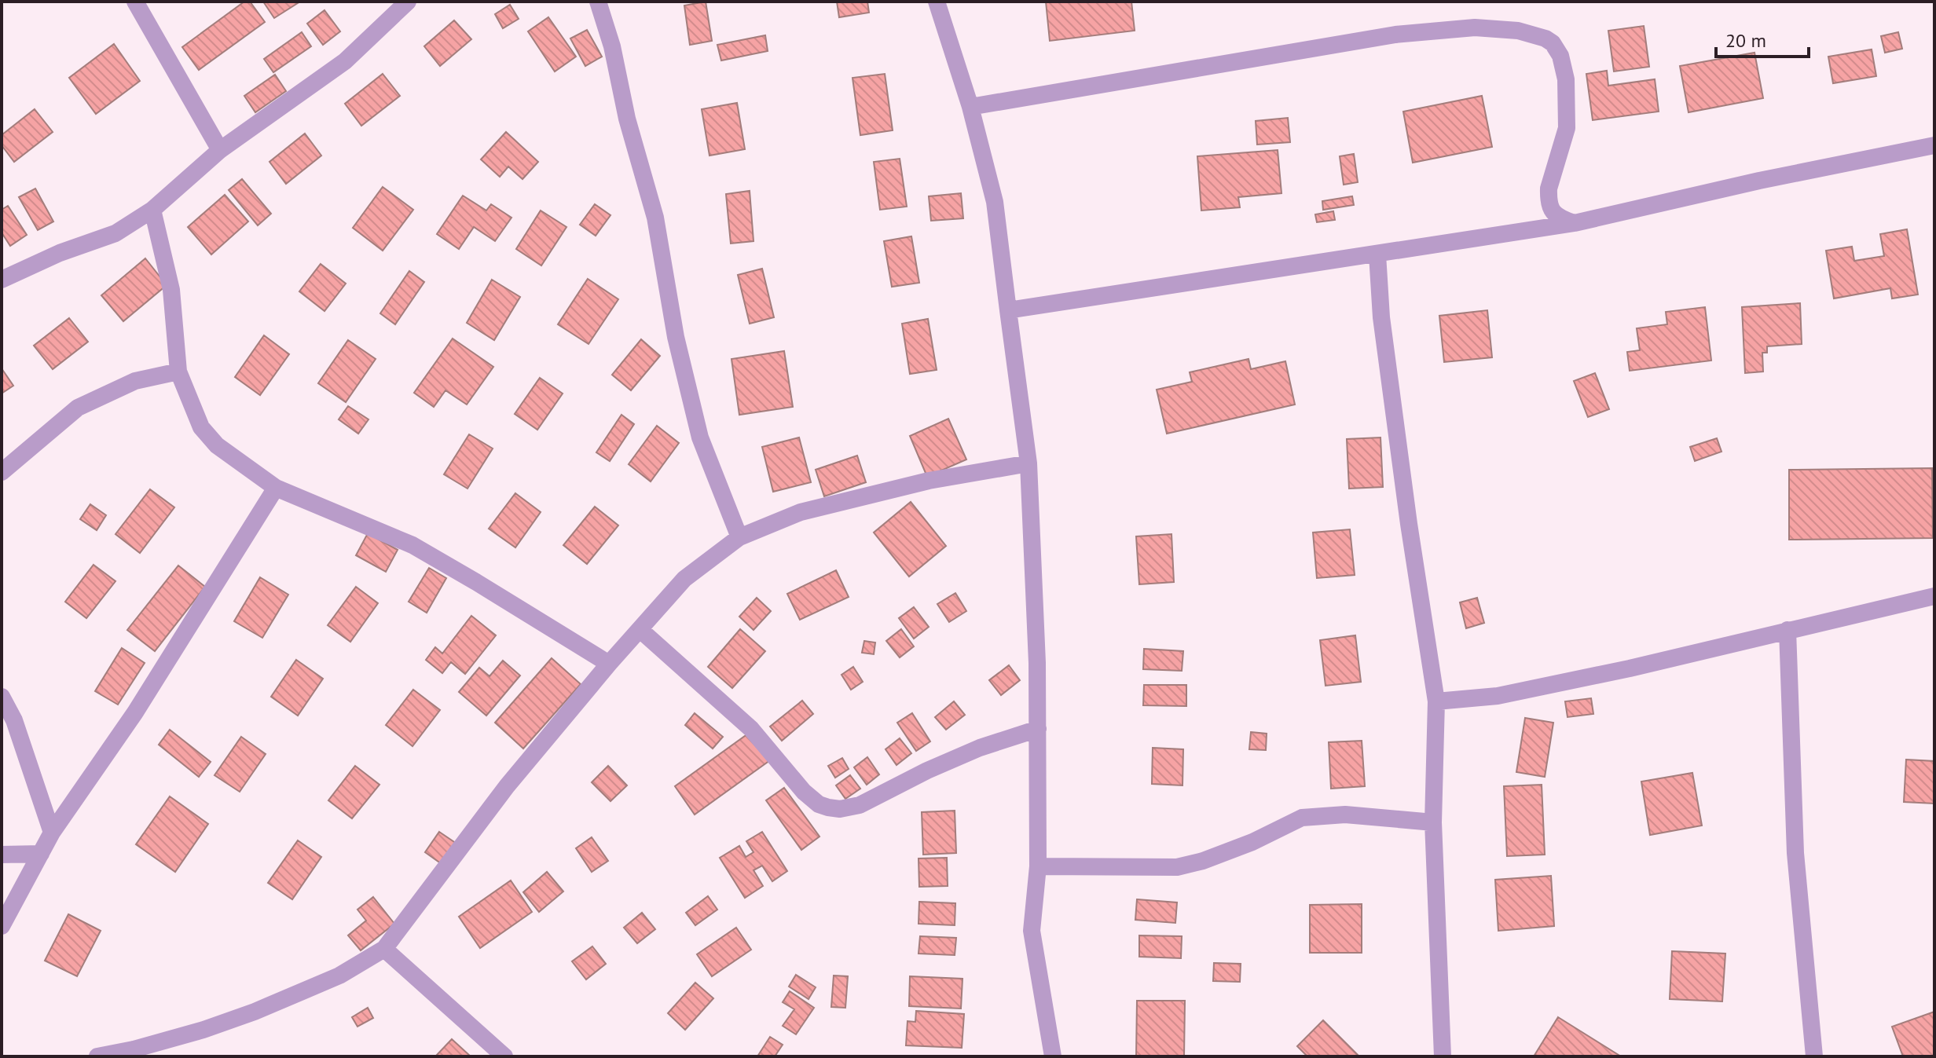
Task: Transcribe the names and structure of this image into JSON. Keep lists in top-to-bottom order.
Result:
{
  "scale_bar": "20 m"
}
